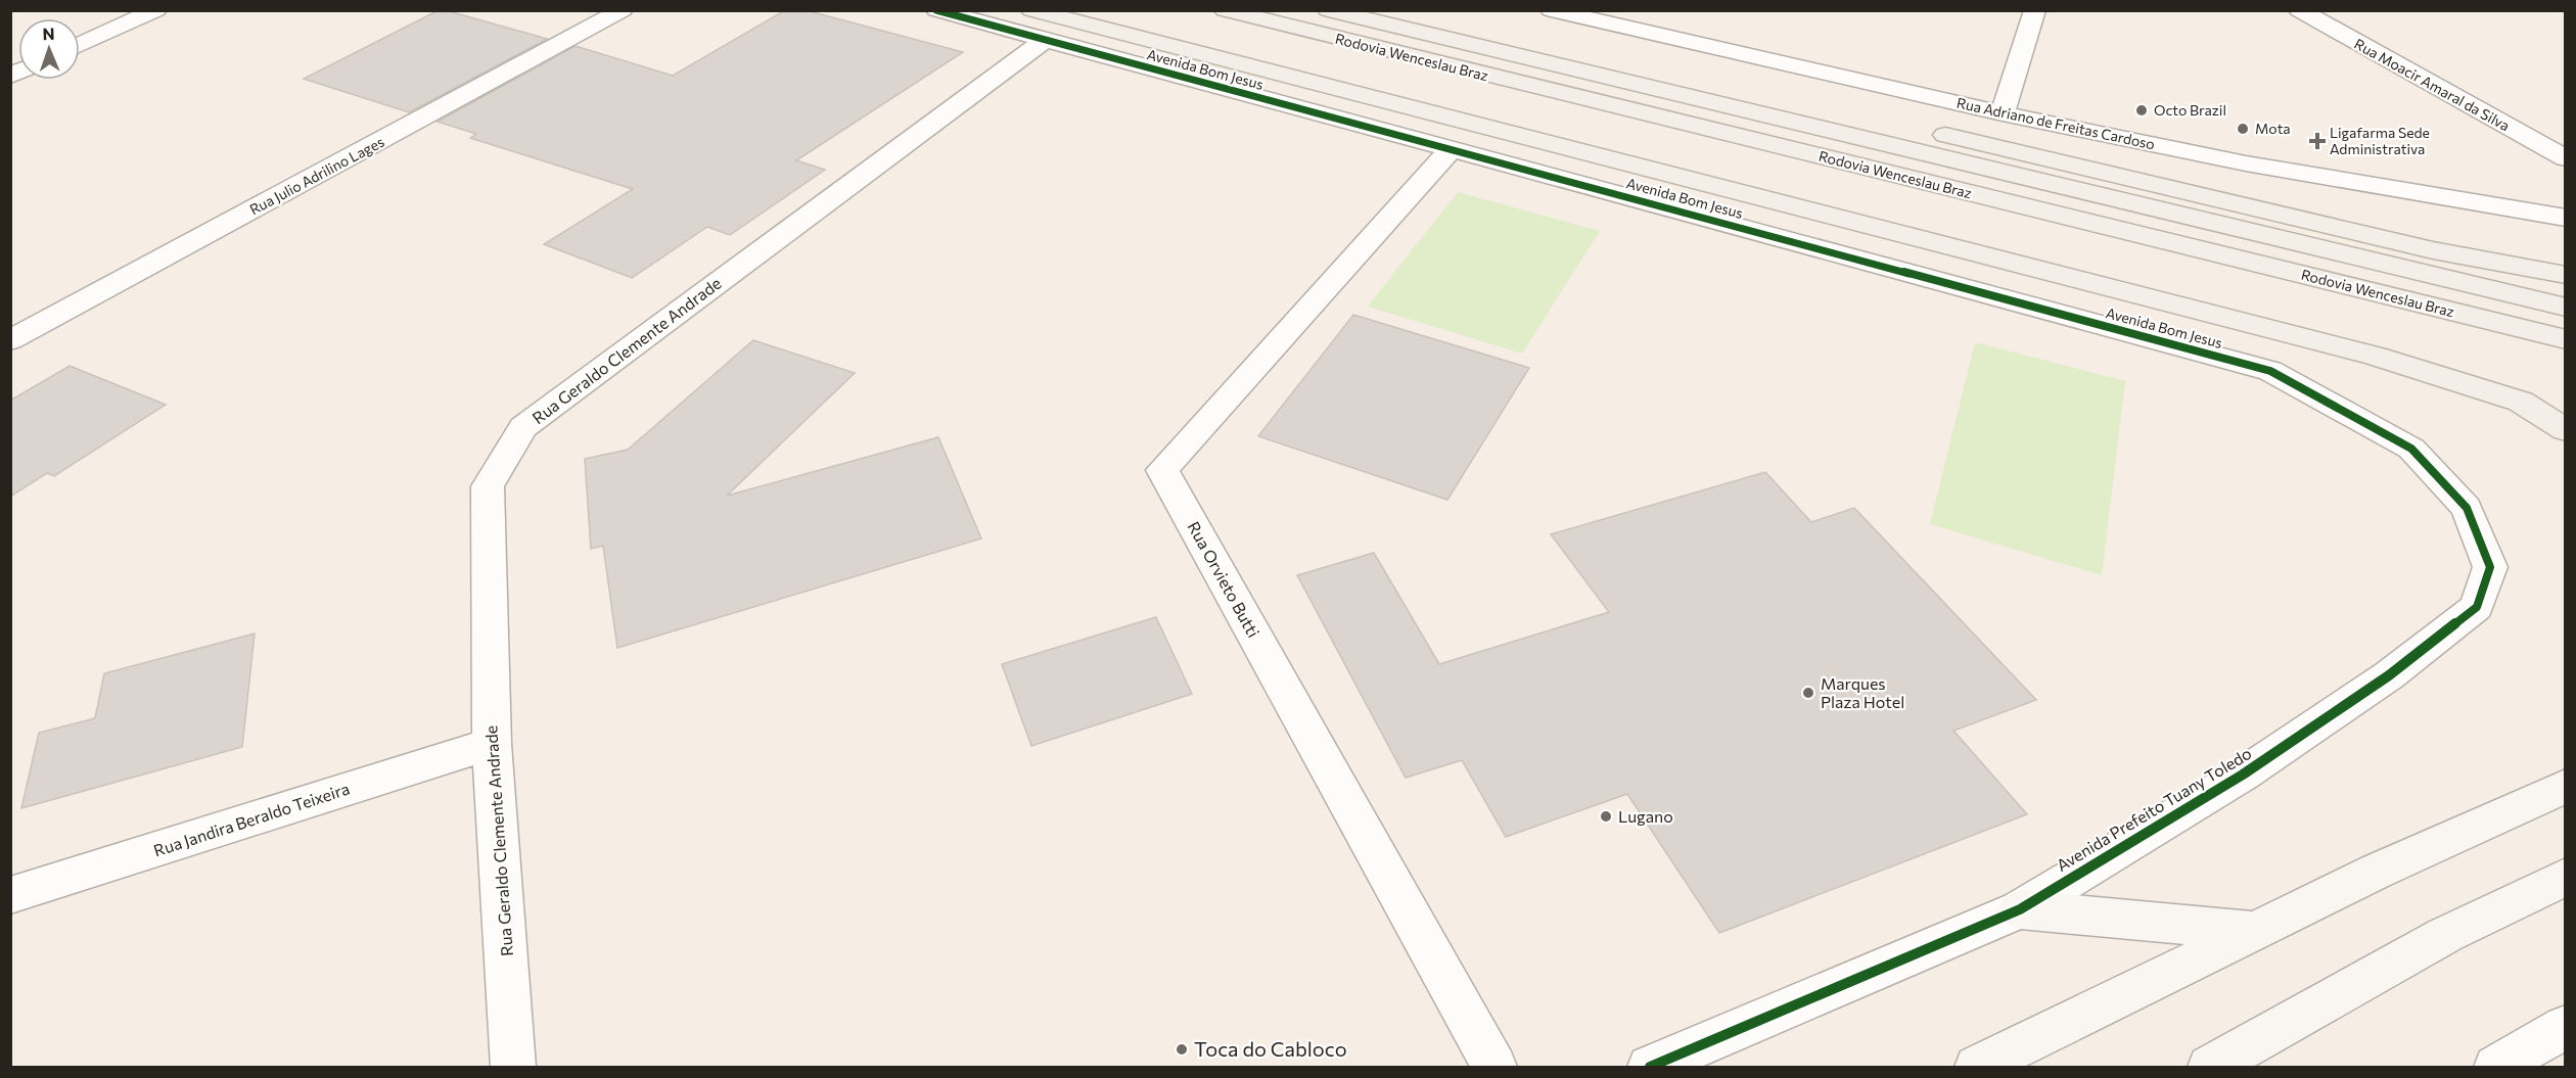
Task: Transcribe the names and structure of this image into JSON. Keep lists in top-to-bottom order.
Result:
{
  "streets": {
    "main road": ["Rodovia Wenceslau Braz"],
    "street": [
      "Avenida Bom Jesus",
      "Rua Moacir Amaral da Silva",
      "Rua Adriano de Freitas Cardoso",
      "Rua Julio Adrilino Lages",
      "Rua Geraldo Clemente Andrade",
      "Rua Orvieto Butti",
      "Avenida Prefeito Tuany Toledo",
      "Rua Jandira Beraldo Teixeira"
    ]
  },
  "crossings": [
    ["Avenida Bom Jesus", "Rua Geraldo Clemente Andrade"],
    ["Avenida Bom Jesus", "Rua Orvieto Butti"],
    ["Avenida Bom Jesus", "Avenida Prefeito Tuany Toledo"],
    ["Rua Geraldo Clemente Andrade", "Rua Jandira Beraldo Teixeira"]
  ],
  "places": {
    "other": [
      "Octo Brazil",
      "Mota",
      "Marques Plaza Hotel",
      "Lugano",
      "Toca do Cabloco"
    ],
    "health": ["Ligafarma Sede Administrativa"]
  },
  "north": "top"
}
